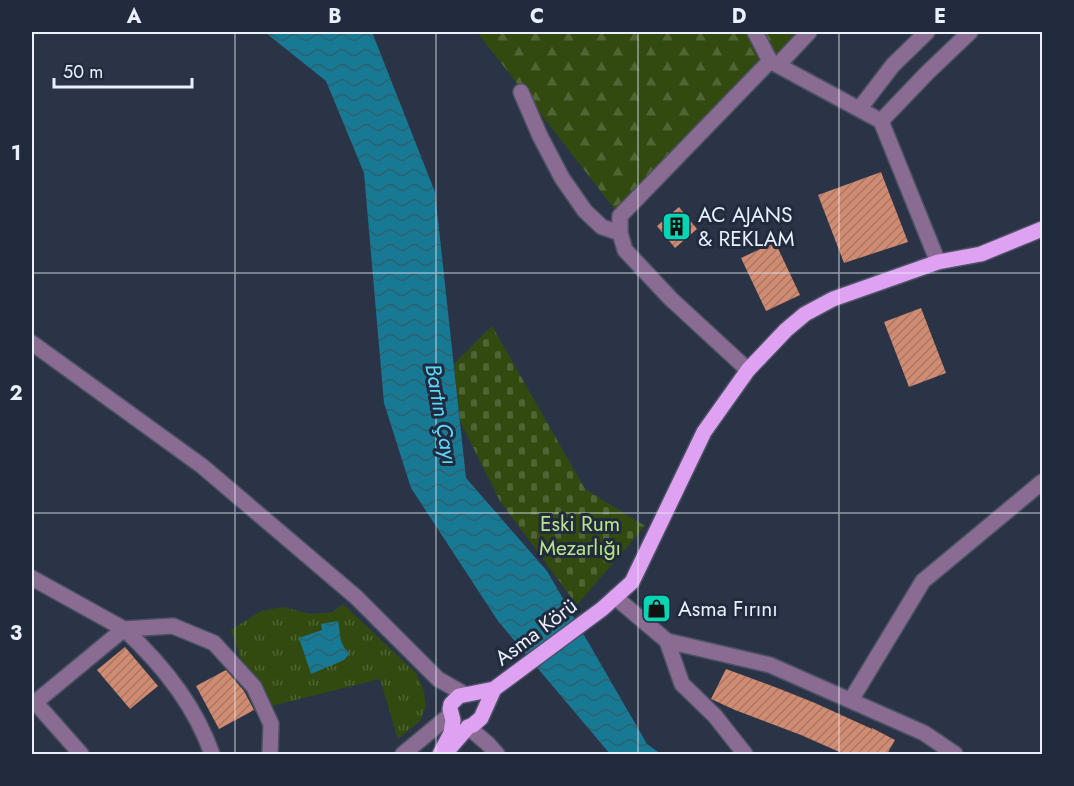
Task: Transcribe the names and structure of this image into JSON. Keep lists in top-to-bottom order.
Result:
{
  "streets": {
    "main road": ["Asma Körü"]
  },
  "water": ["Bartın Çayı"],
  "parks": ["Eski Rum Mezarlığı"],
  "places": {
    "building": ["AC AJANS & REKLAM"],
    "shop": ["Asma Fırını"]
  },
  "scale_bar": "50 m",
  "grid": {
    "columns": [
      "A",
      "B",
      "C",
      "D",
      "E"
    ],
    "rows": ["1", "2", "3"]
  }
}
